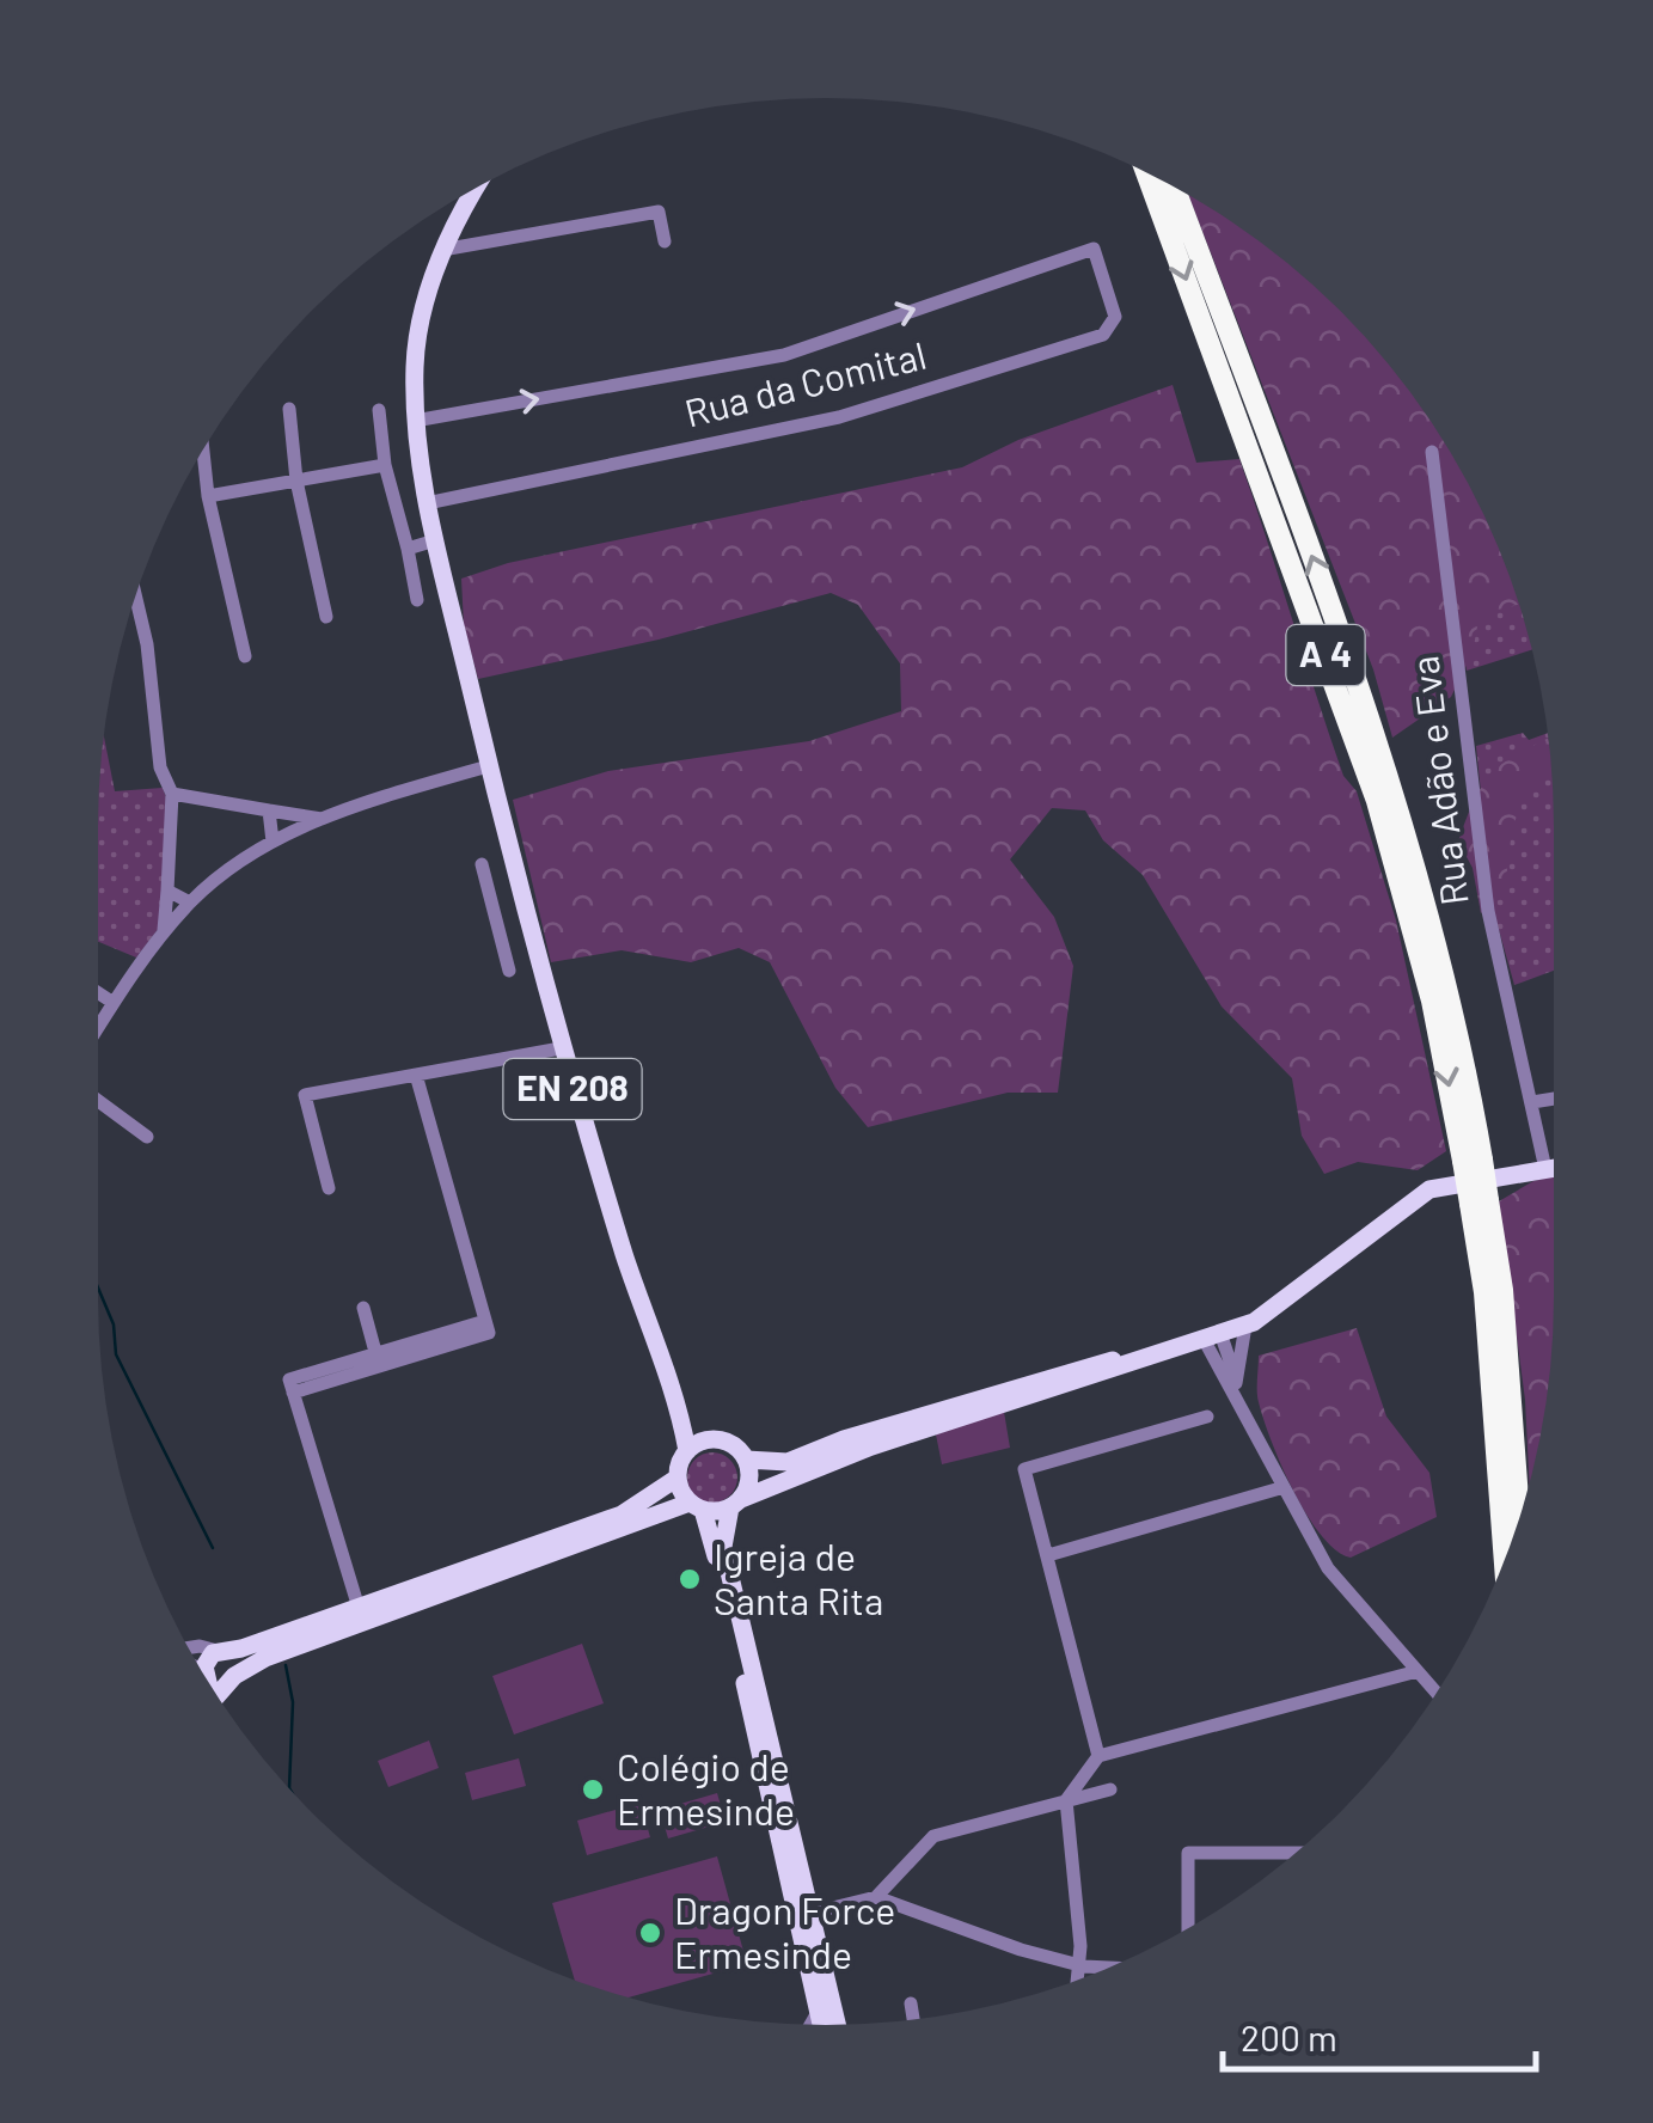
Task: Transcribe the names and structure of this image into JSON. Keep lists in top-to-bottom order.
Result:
{
  "streets": {
    "highway": ["A 4"],
    "main road": ["EN 208"],
    "street": ["Rua da Comital", "Rua Adão e Eva"]
  },
  "crossings": [
    ["Rua da Comital", "EN 208"]
  ],
  "places": ["Igreja de Santa Rita", "Colégio de Ermesinde", "Dragon Force Ermesinde"],
  "scale_bar": "200 m"
}
